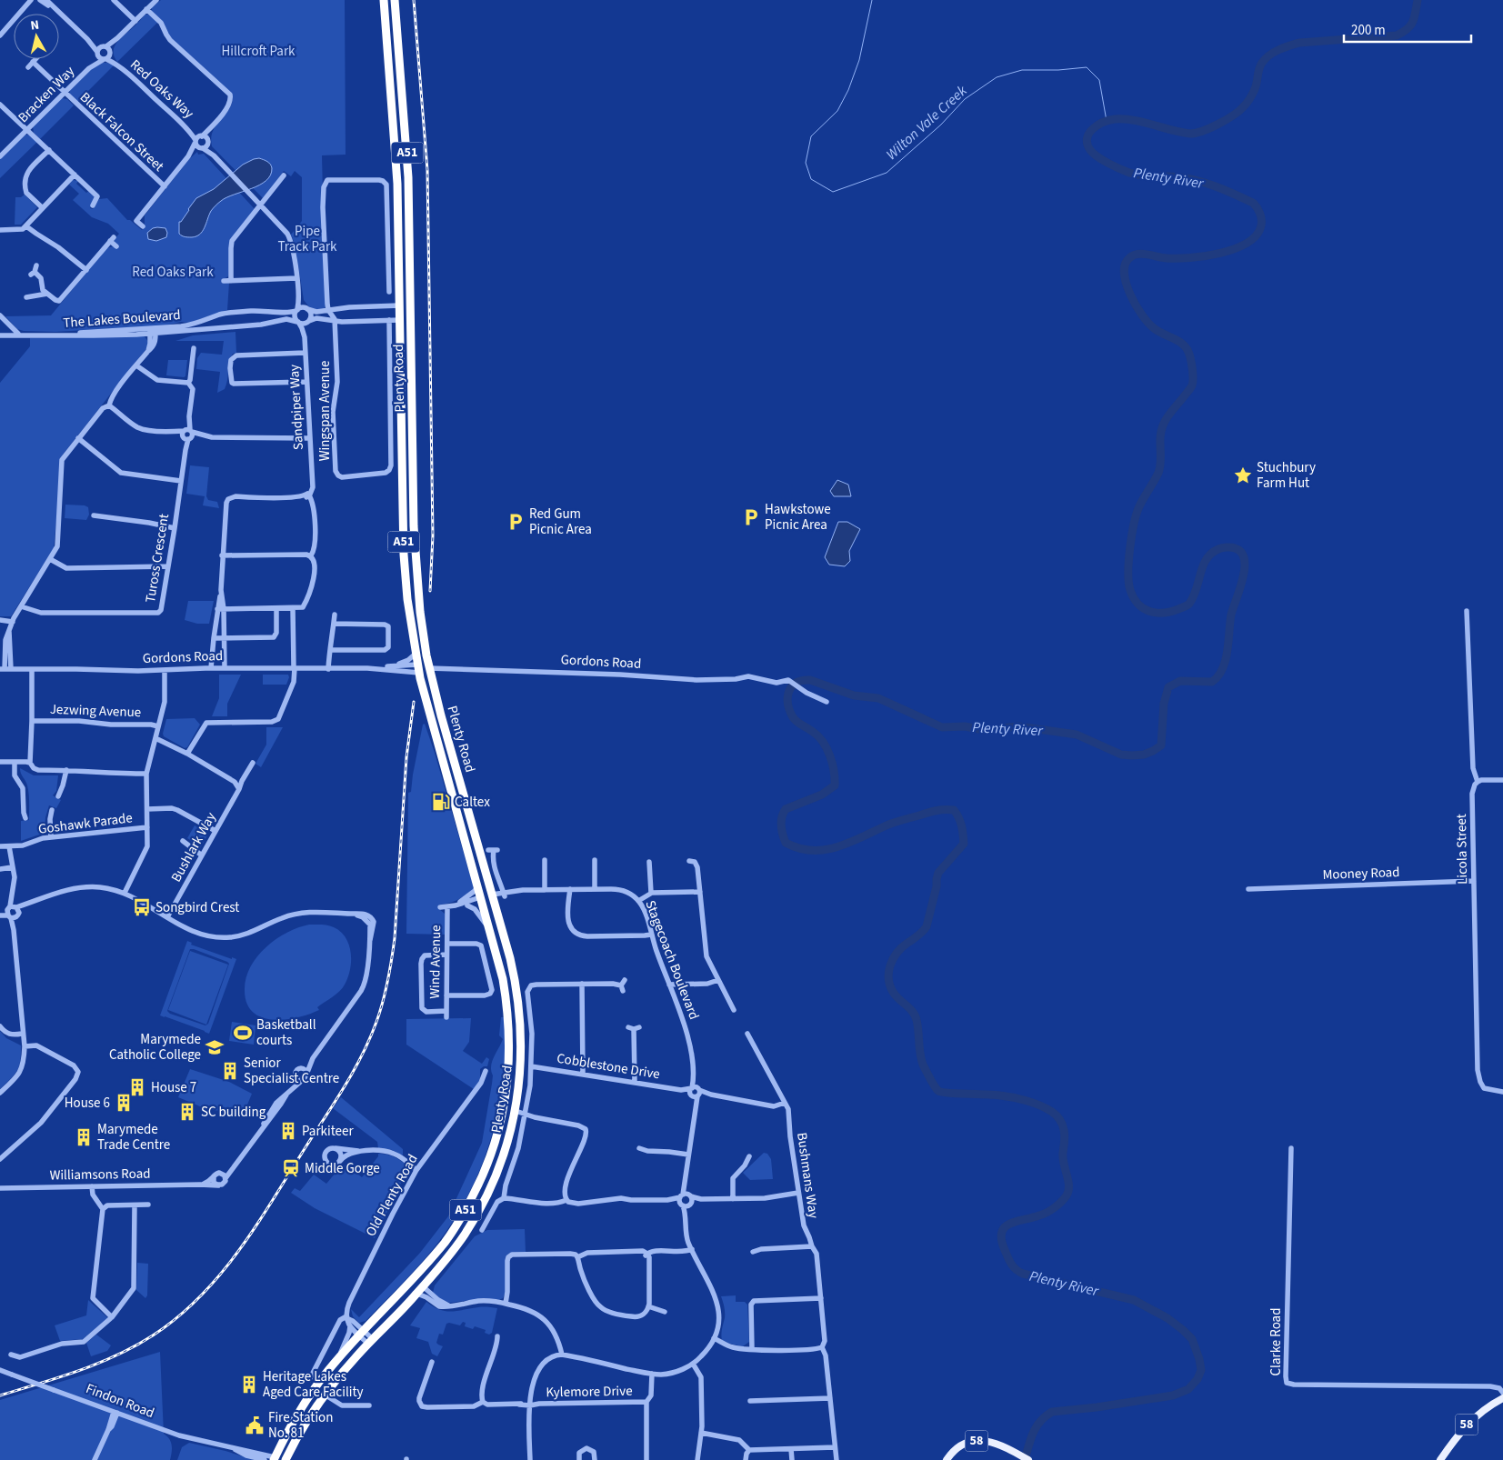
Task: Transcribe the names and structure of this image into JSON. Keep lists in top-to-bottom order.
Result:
{
  "streets": {
    "highway": [
      "A51",
      "Plenty Road",
      "Gordons Road",
      "Findon Road"
    ],
    "main road": ["58"],
    "street": [
      "Red Oaks Way",
      "Bracken Way",
      "Black Falcon Street",
      "The Lakes Boulevard",
      "Sandpiper Way",
      "Wingspan Avenue",
      "Tuross Crescent",
      "Jezwing Avenue",
      "Goshawk Parade",
      "Bushlark Way",
      "Licola Street",
      "Mooney Road",
      "Stagecoach Boulevard",
      "Wind Avenue",
      "Cobblestone Drive",
      "Williamsons Road",
      "Bushmans Way",
      "Old Plenty Road",
      "Clarke Road",
      "Kylemore Drive"
    ]
  },
  "crossings": [
    ["Red Oaks Way", "Bracken Way"],
    ["Bracken Way", "Black Falcon Street"],
    ["The Lakes Boulevard", "Sandpiper Way"],
    ["Plenty Road", "Wingspan Avenue"],
    ["Plenty Road", "Gordons Road"],
    ["Plenty Road", "Stagecoach Boulevard"],
    ["Plenty Road", "Findon Road"],
    ["Licola Street", "Mooney Road"],
    ["Stagecoach Boulevard", "Cobblestone Drive"],
    ["Stagecoach Boulevard", "Kylemore Drive"],
    ["Clarke Road", "58"]
  ],
  "water": ["Wilton Vale Creek", "Plenty River"],
  "parks": ["Hillcroft Park", "Pipe Track Park", "Red Oaks Park"],
  "places": {
    "place": ["Stuchbury Farm Hut"],
    "parking": ["Hawkstowe Picnic Area", "Red Gum Picnic Area"],
    "fuel station": ["Caltex"],
    "bus stop": ["Songbird Crest"],
    "sports": ["Basketball courts"],
    "school or university": ["Marymede Catholic College"],
    "building": [
      "Senior Specialist Centre",
      "House 7",
      "House 6",
      "SC building",
      "Parkiteer",
      "Marymede Trade Centre",
      "Heritage Lakes Aged Care Facility"
    ],
    "station": ["Middle Gorge"],
    "public building": ["Fire Station No. 81"]
  },
  "scale_bar": "200 m",
  "north": "top"
}
